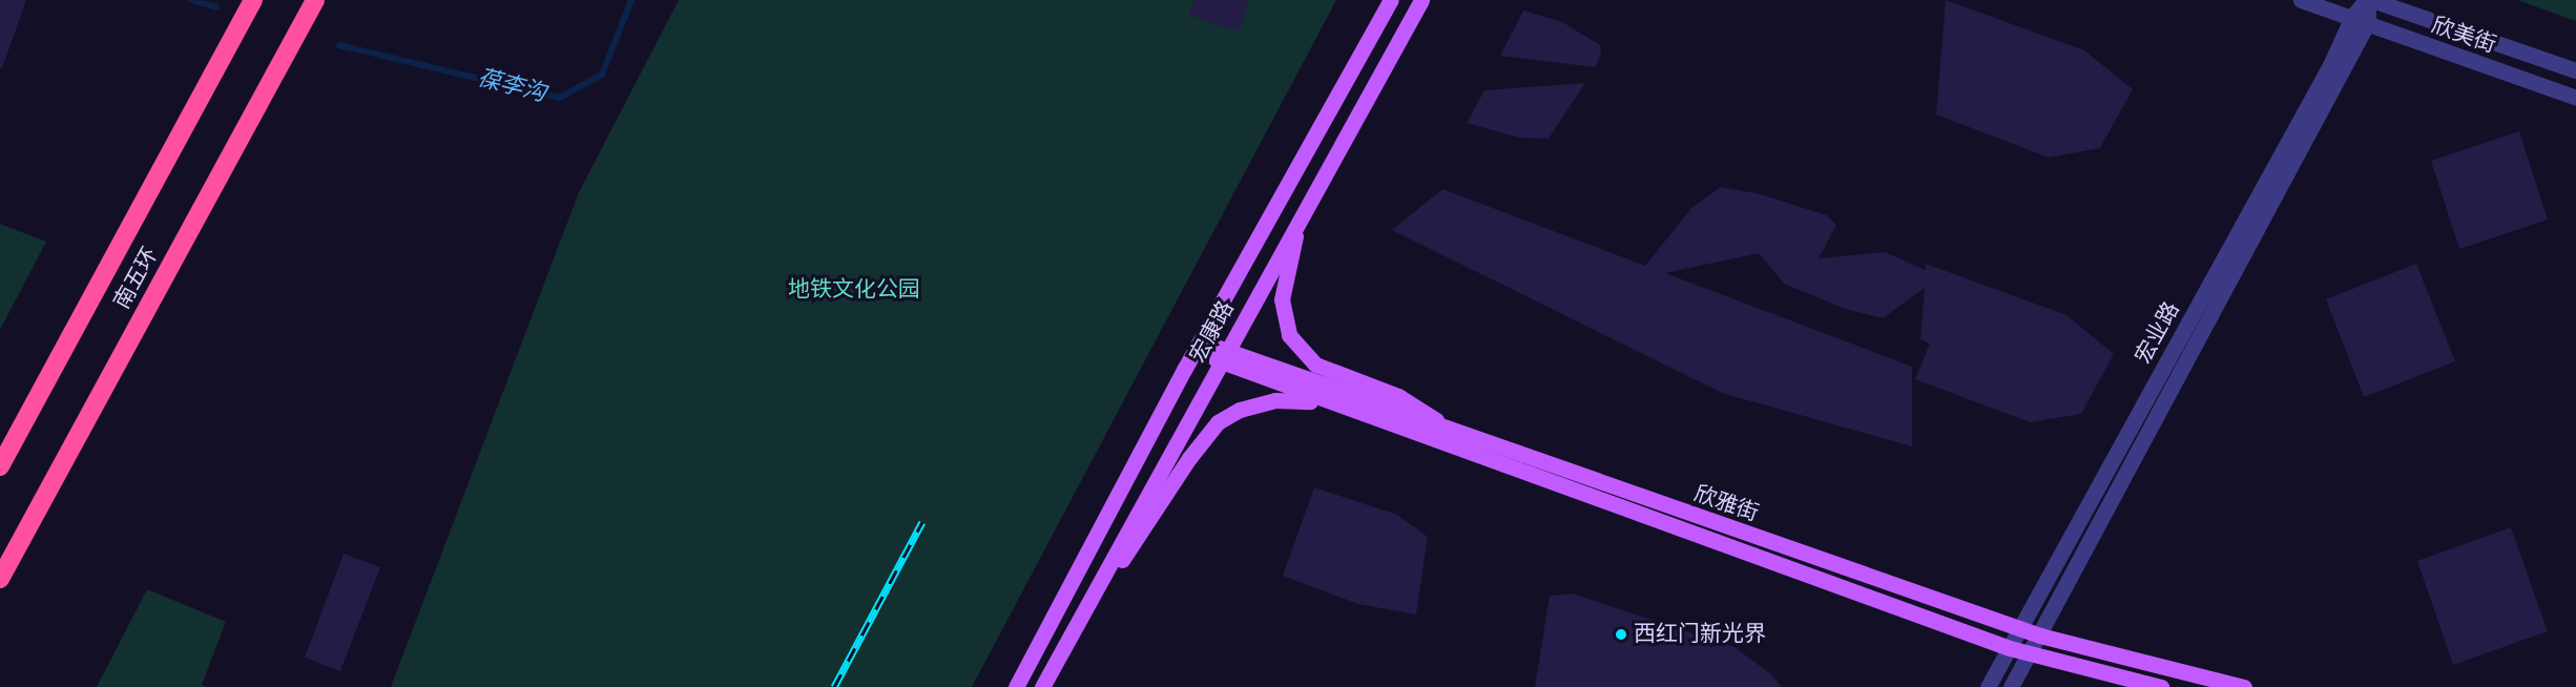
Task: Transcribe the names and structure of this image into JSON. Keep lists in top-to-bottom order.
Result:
{
  "streets": {
    "highway": ["南五环"],
    "main road": ["宏康路", "欣雅街"],
    "street": ["欣美街", "宏业路"]
  },
  "crossings": [
    ["欣美街", "宏业路"],
    ["宏康路", "欣雅街"],
    ["宏业路", "欣雅街"]
  ],
  "water": ["葆李沟"],
  "parks": ["地铁文化公园"],
  "places": ["西红门新光界"]
}
